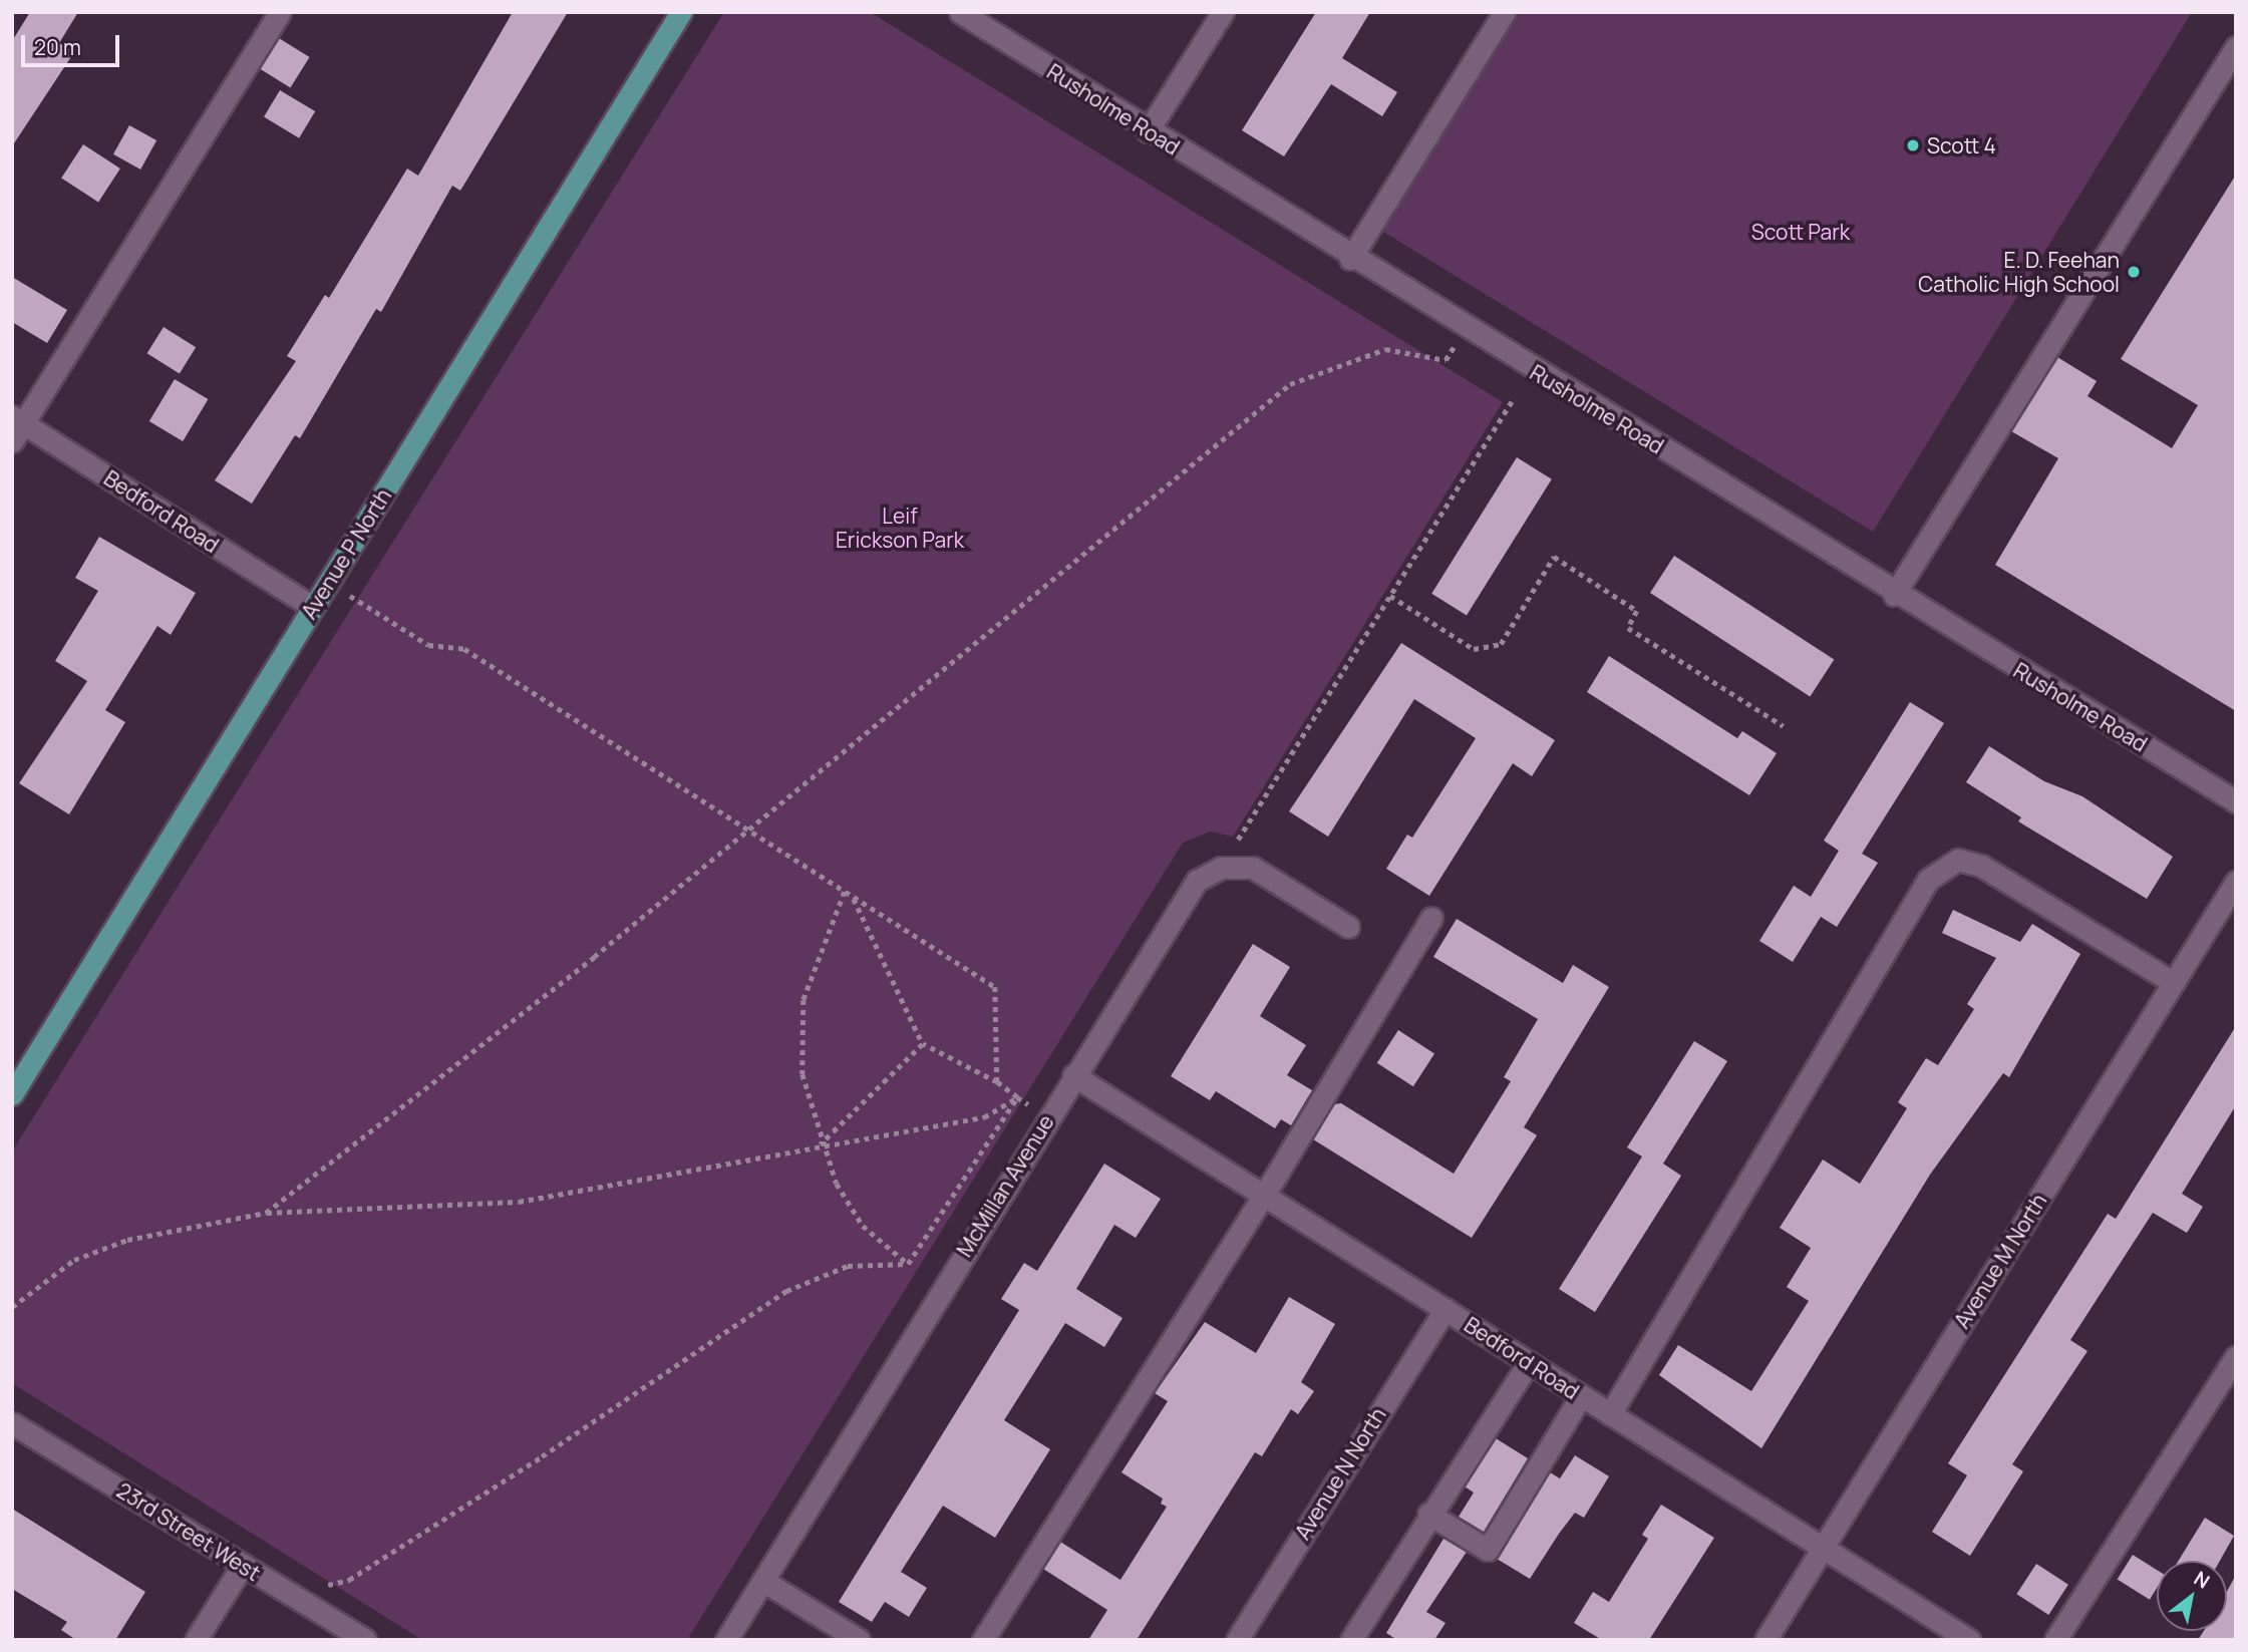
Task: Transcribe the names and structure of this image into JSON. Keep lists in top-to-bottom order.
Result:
{
  "streets": {
    "main road": ["Avenue P North"],
    "street": [
      "Rusholme Road",
      "Bedford Road",
      "McMillan Avenue",
      "Avenue M North",
      "Avenue N North",
      "23rd Street West"
    ]
  },
  "crossings": [
    ["Bedford Road", "Avenue P North"],
    ["Bedford Road", "McMillan Avenue"],
    ["Bedford Road", "Avenue M North"],
    ["Bedford Road", "Avenue N North"]
  ],
  "parks": ["Scott Park", "Leif Erickson Park"],
  "places": ["Scott 4", "E. D. Feehan Catholic High School"],
  "scale_bar": "20 m",
  "north": "top right"
}
